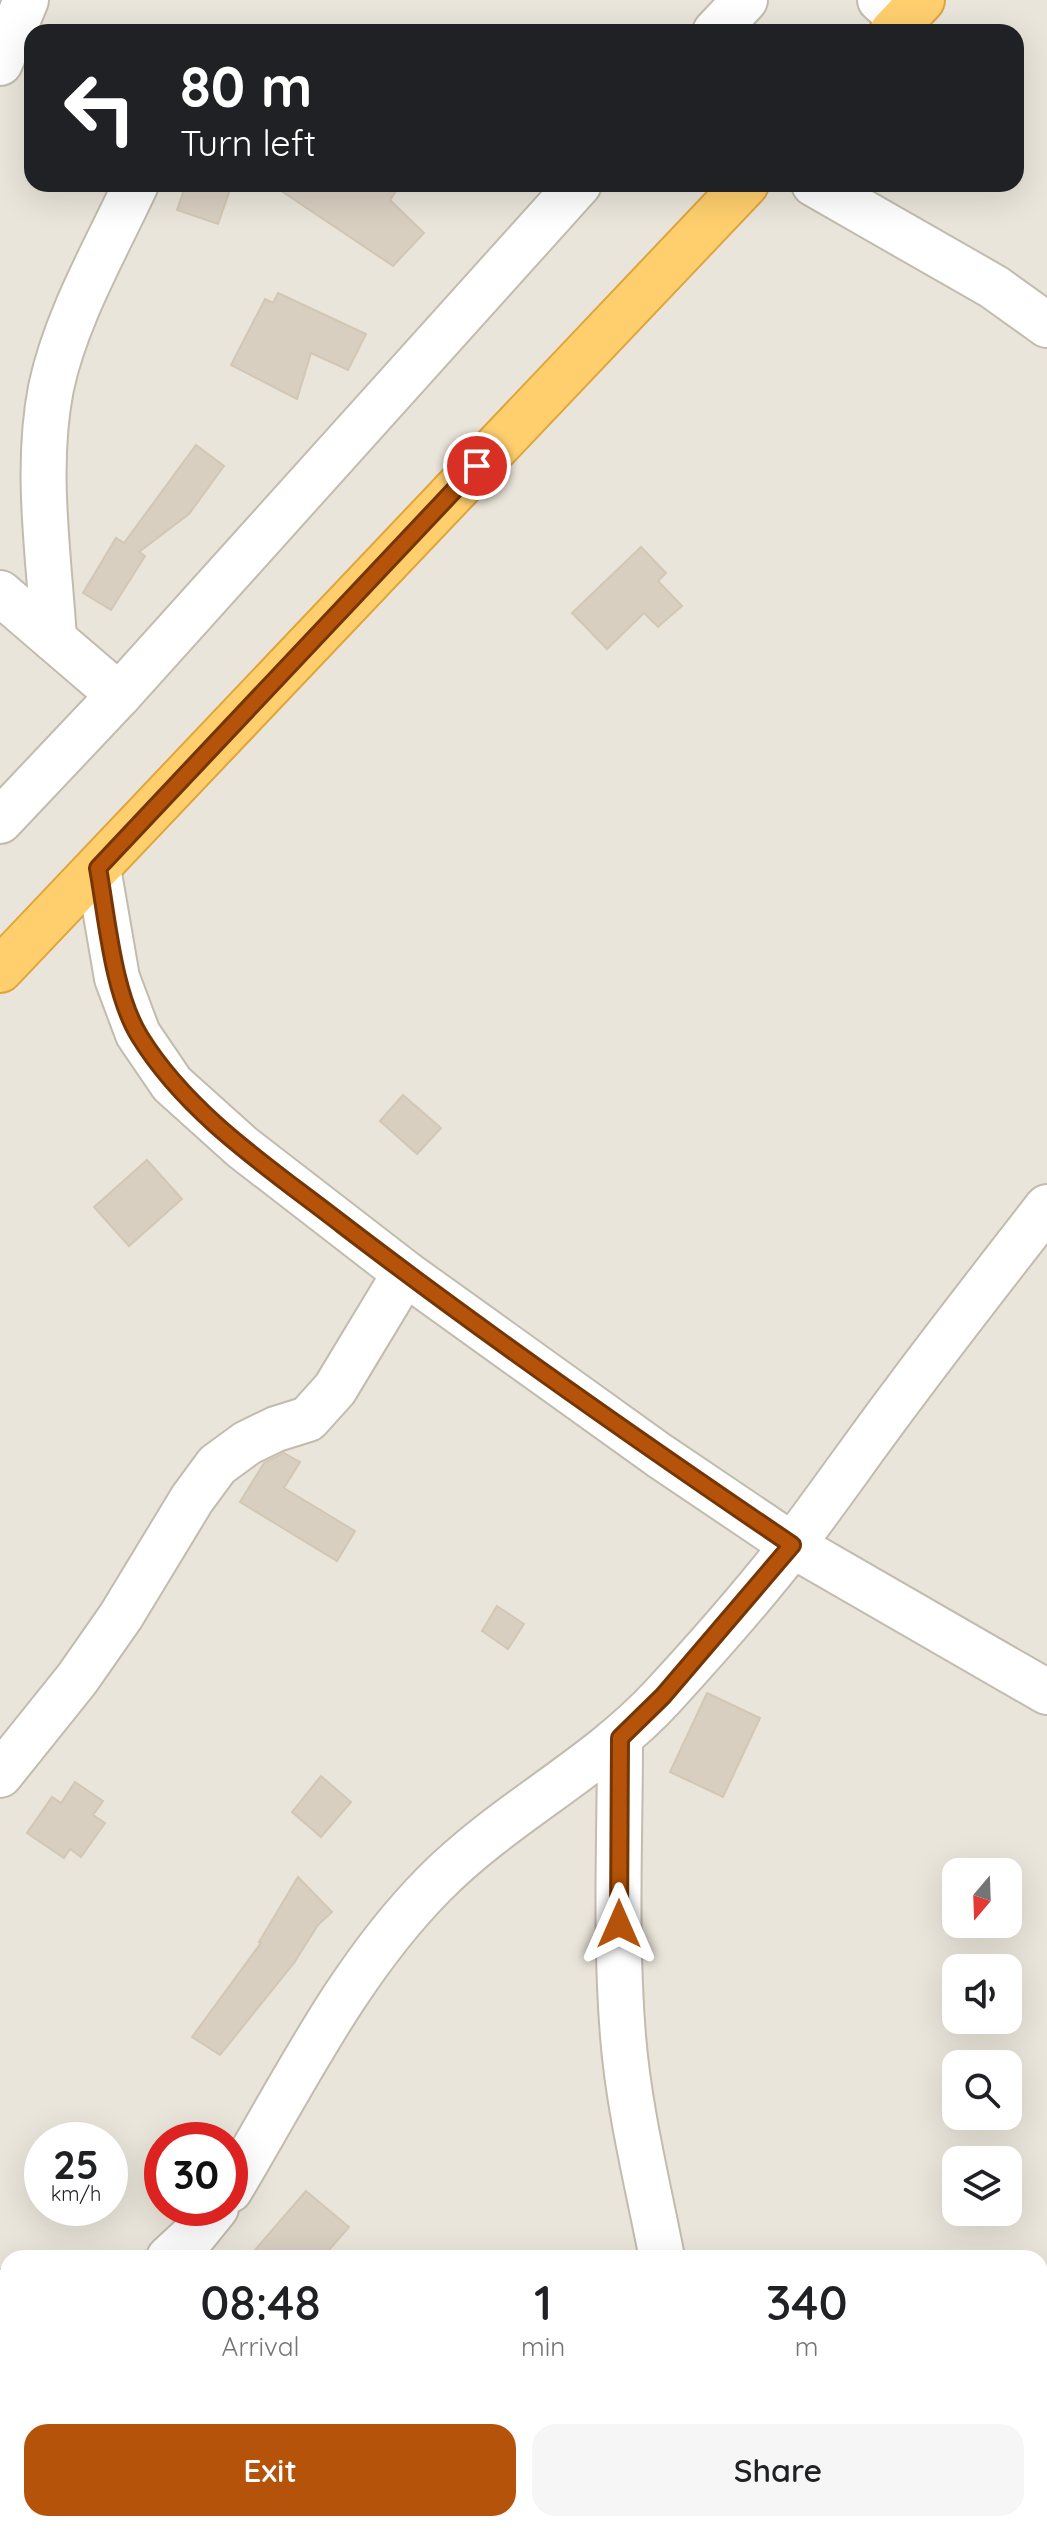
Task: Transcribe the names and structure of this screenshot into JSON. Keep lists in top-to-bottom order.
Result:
{
  "north": "bottom",
  "page": {
    "turn": ["80 m", "Turn left"],
    "speed": "25 km/h",
    "limit": "30",
    "eta": [
      "08:48",
      "Arrival",
      "1",
      "min",
      "340",
      "m"
    ],
    "buttons": ["Exit", "Share"]
  }
}
